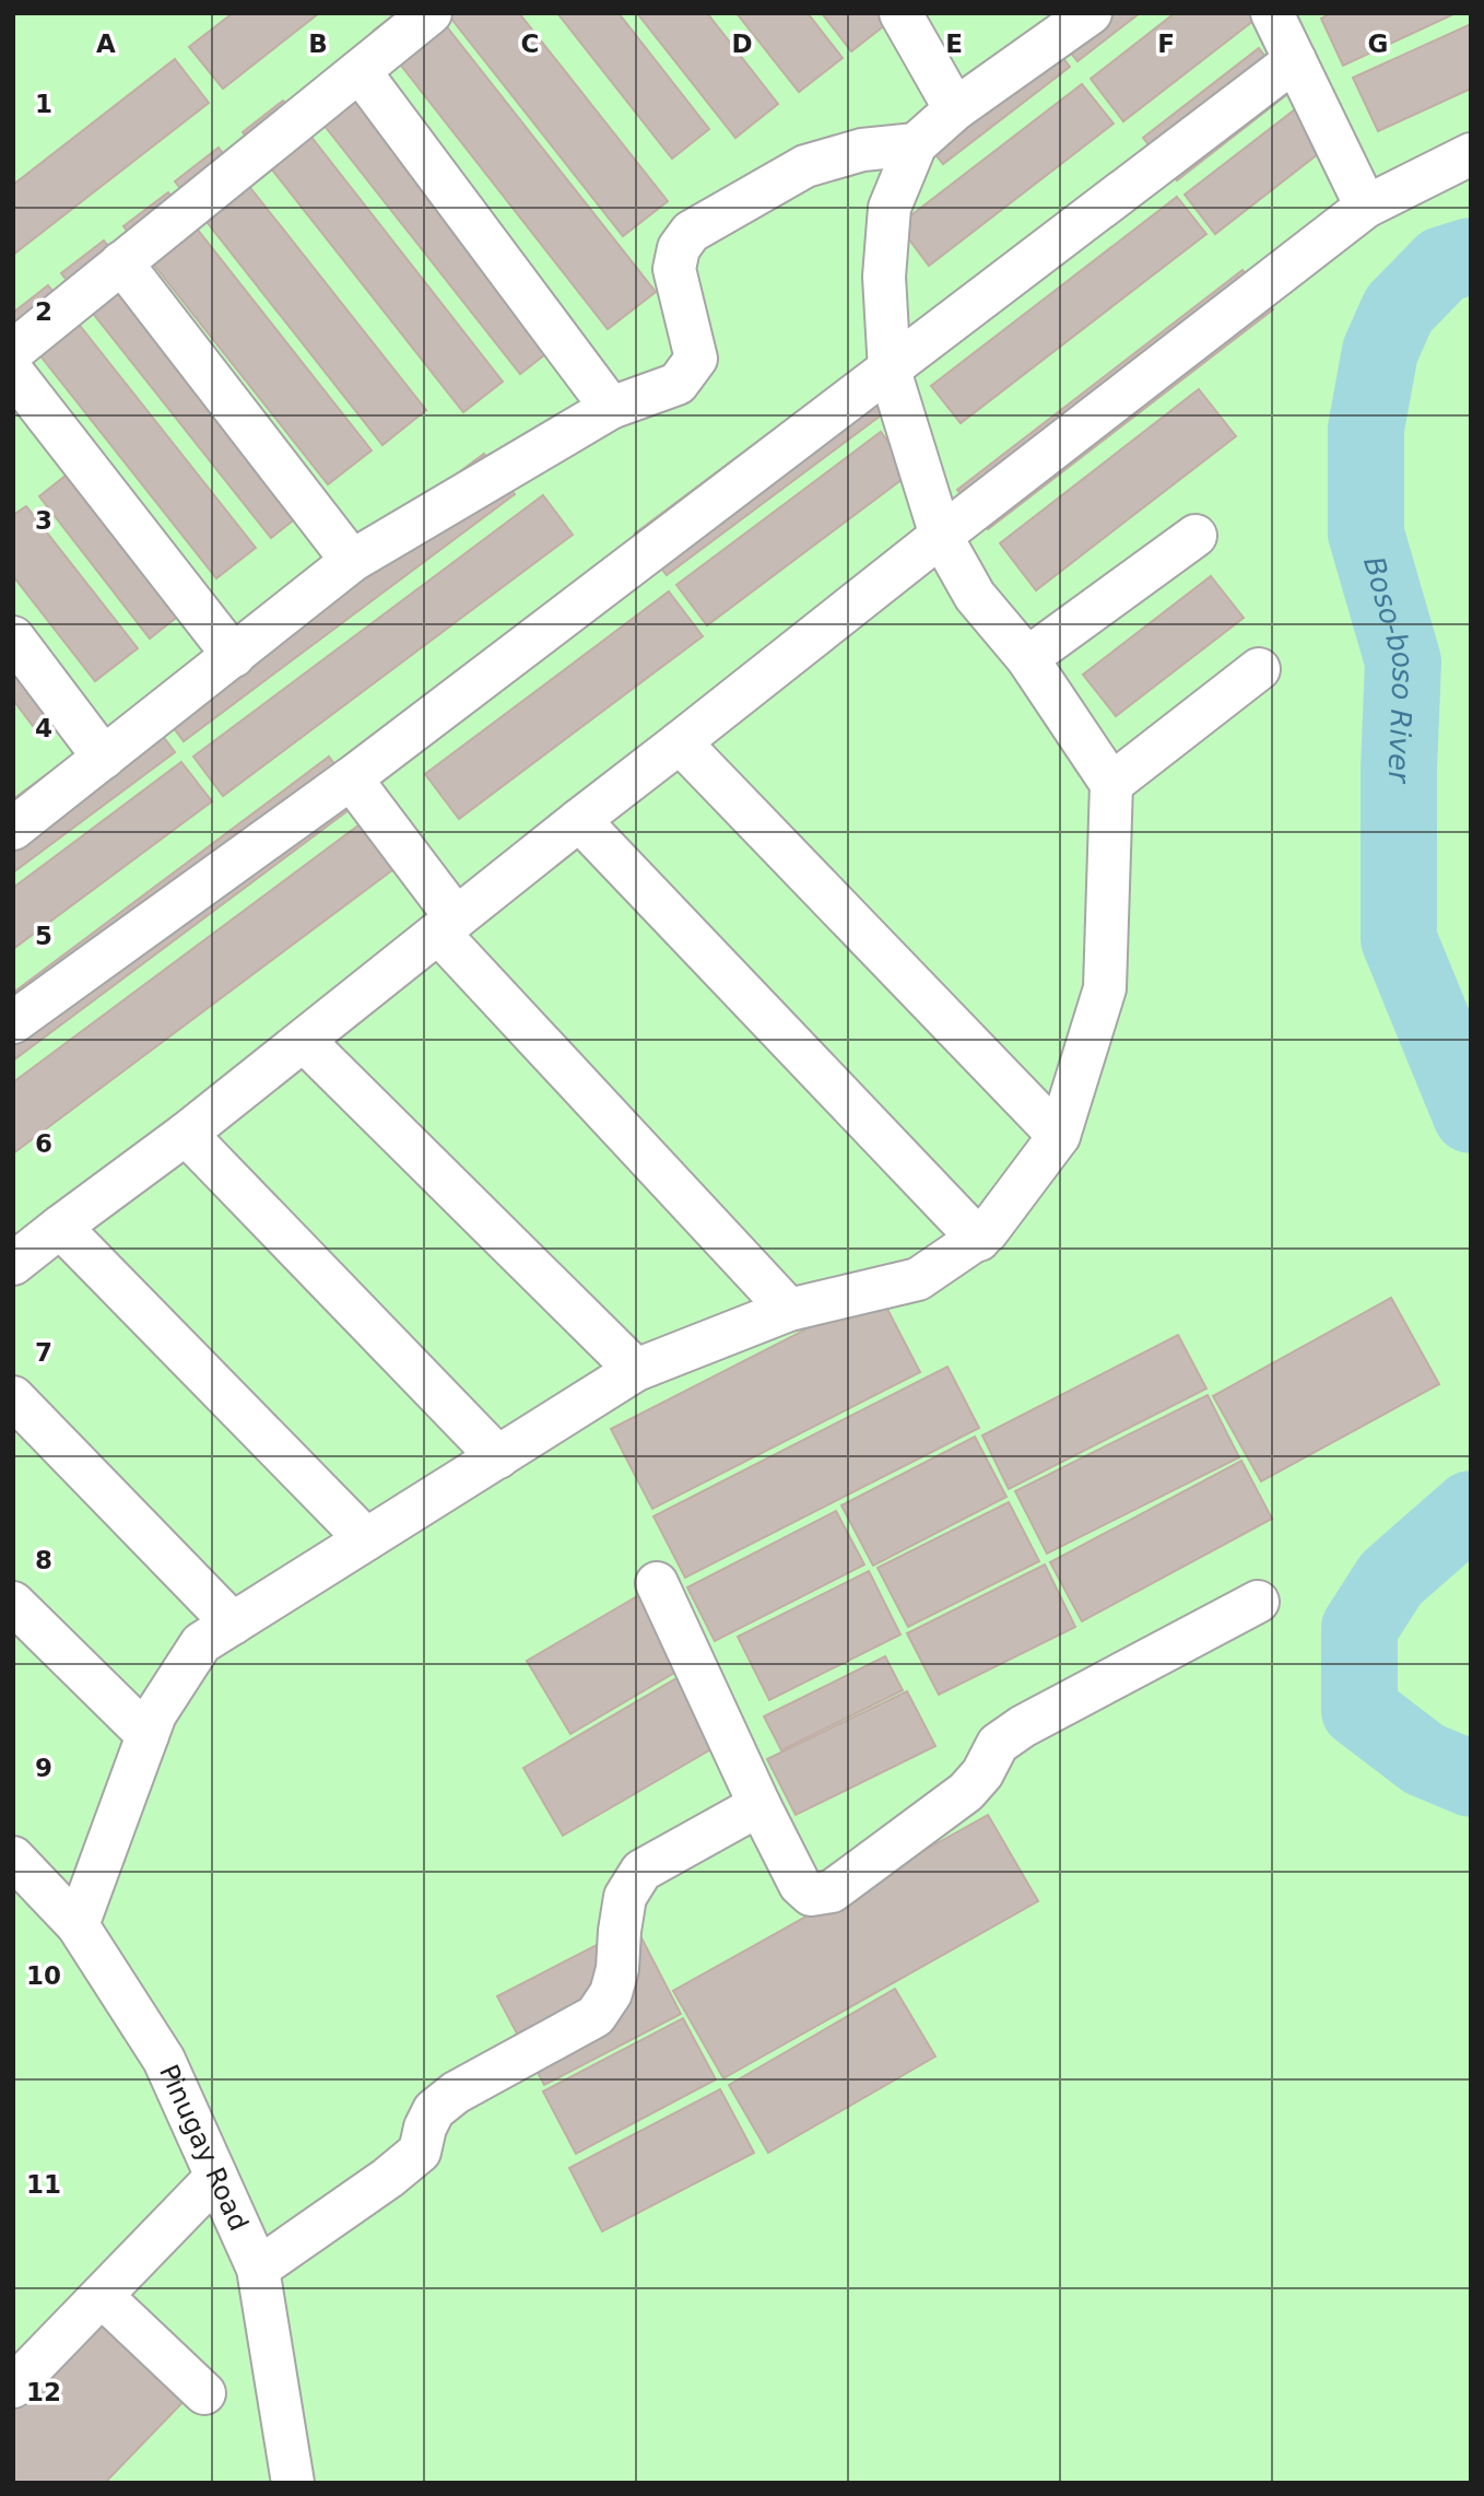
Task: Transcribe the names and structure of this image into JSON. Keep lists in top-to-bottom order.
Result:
{
  "streets": {
    "street": ["Pinugay Road"]
  },
  "water": ["Boso-boso River"],
  "grid": {
    "columns": [
      "A",
      "B",
      "C",
      "D",
      "E",
      "F",
      "G"
    ],
    "rows": [
      "1",
      "2",
      "3",
      "4",
      "5",
      "6",
      "7",
      "8",
      "9",
      "10",
      "11",
      "12"
    ]
  }
}
